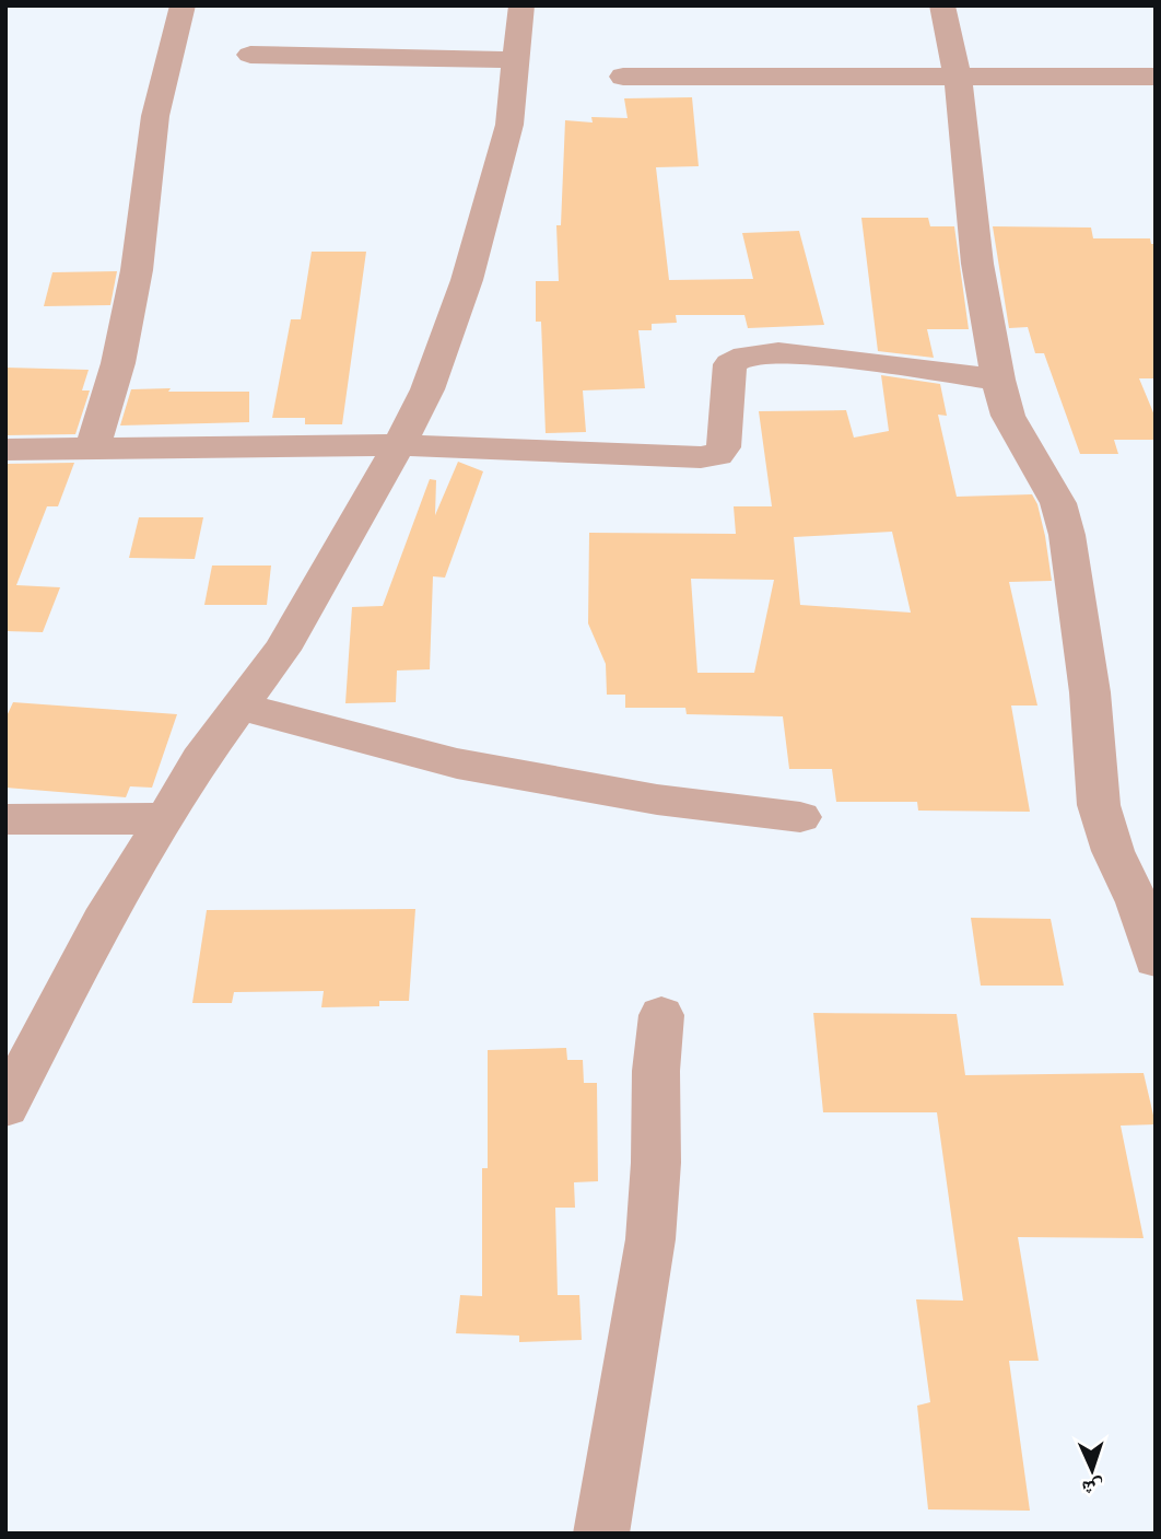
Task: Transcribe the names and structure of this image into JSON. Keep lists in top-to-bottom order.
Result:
{
  "north": "bottom"
}
